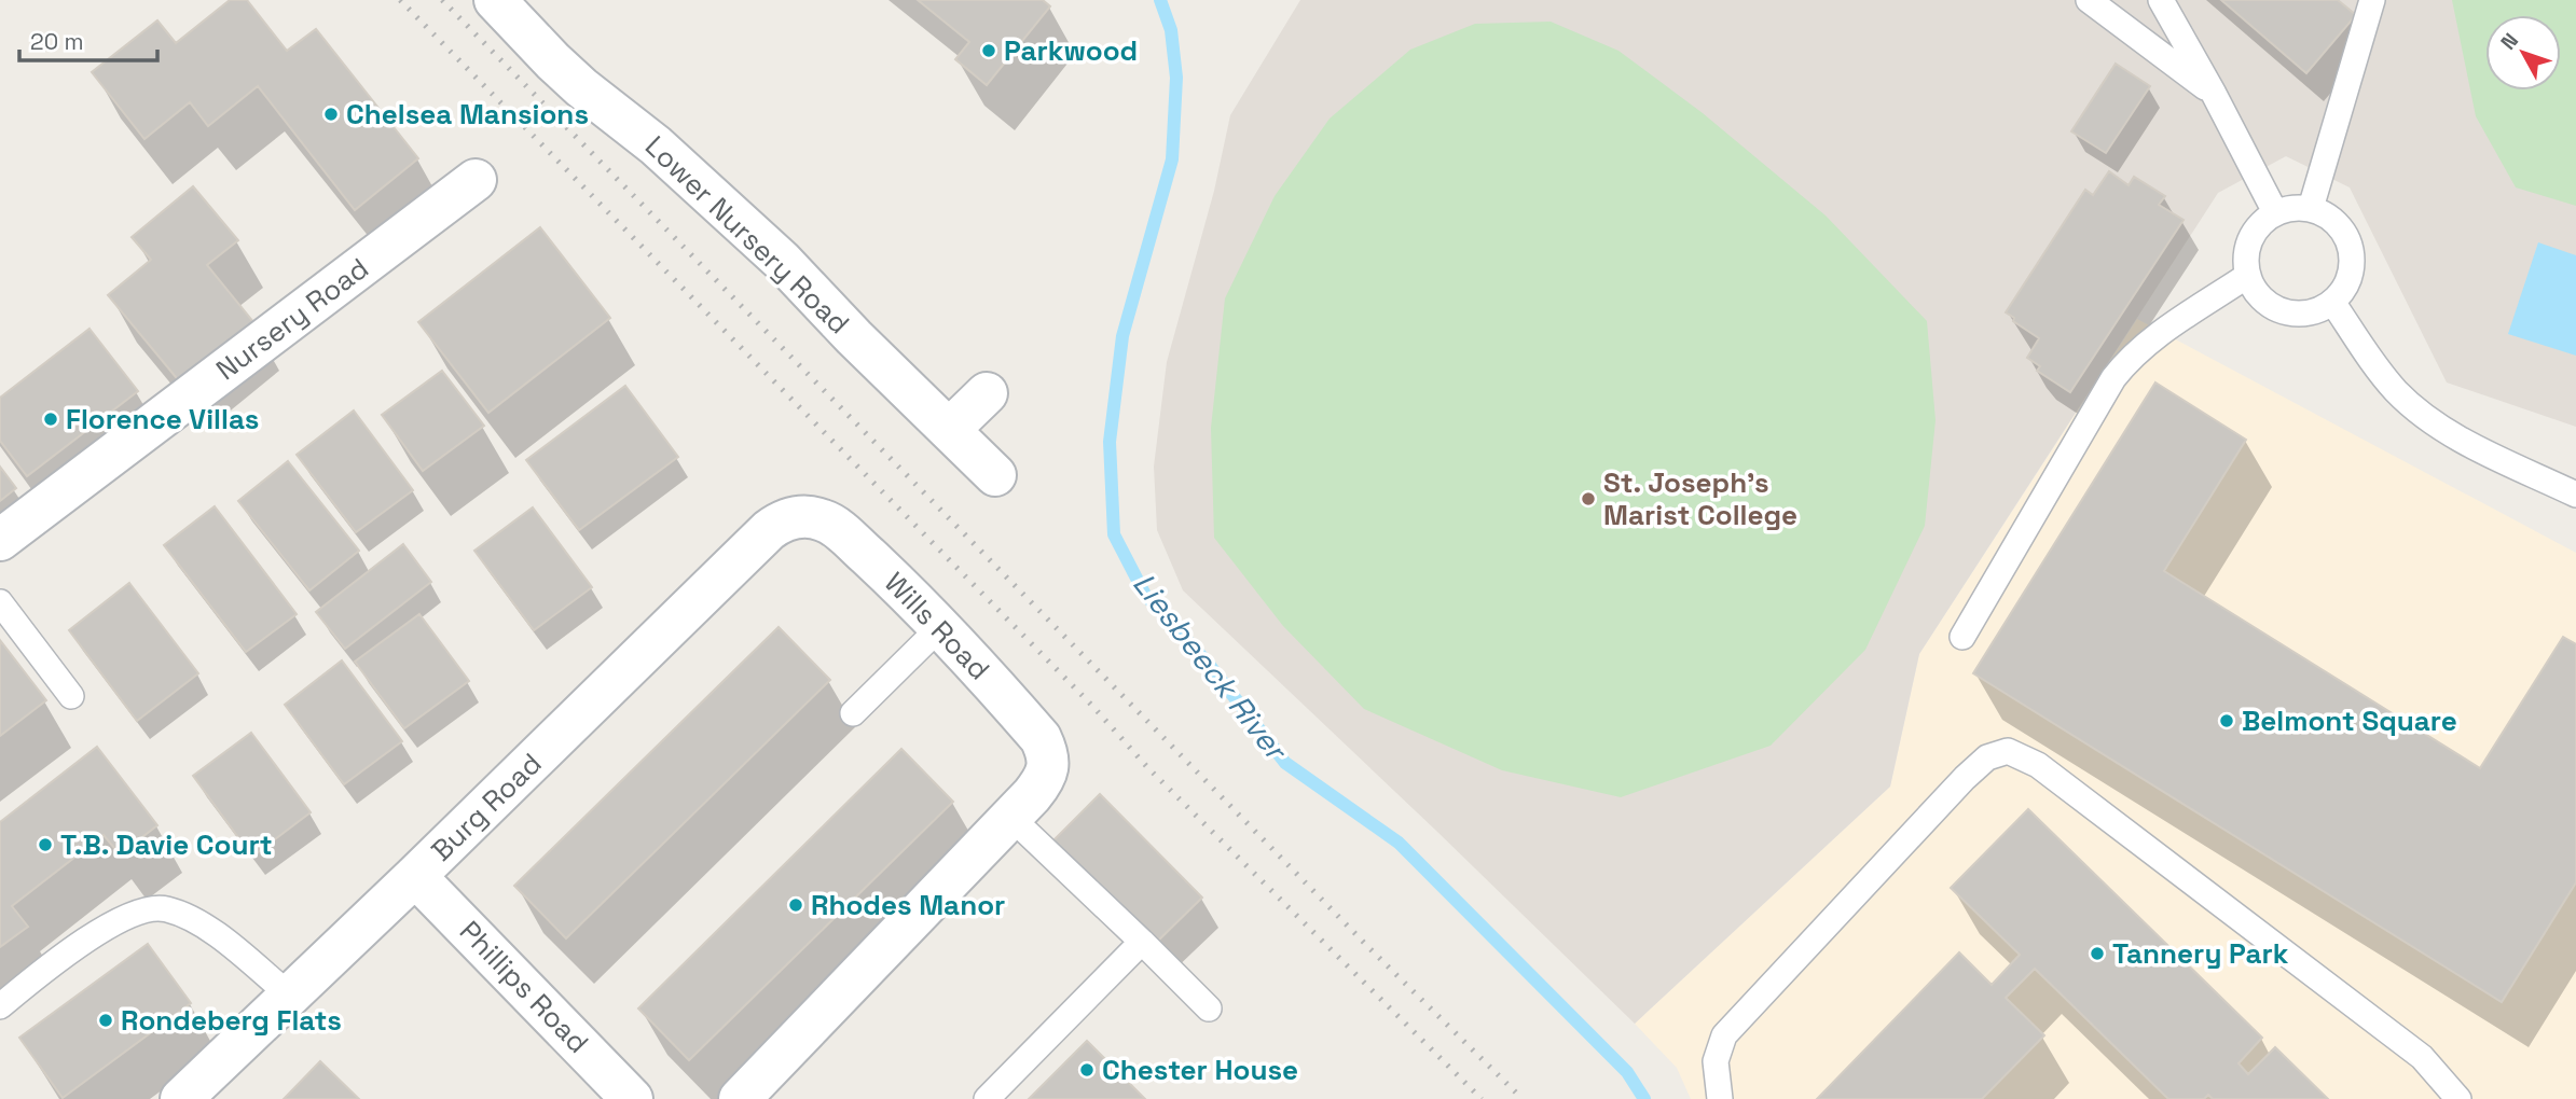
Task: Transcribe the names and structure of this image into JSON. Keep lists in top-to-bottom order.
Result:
{
  "streets": {
    "street": [
      "Lower Nursery Road",
      "Nursery Road",
      "Wills Road",
      "Burg Road",
      "Phillips Road"
    ]
  },
  "crossings": [
    ["Wills Road", "Burg Road"],
    ["Burg Road", "Phillips Road"]
  ],
  "water": ["Liesbeeck River"],
  "places": [
    "Parkwood",
    "Chelsea Mansions",
    "Florence Villas",
    "St. Joseph's Marist College",
    "Belmont Square",
    "T.B. Davie Court",
    "Rhodes Manor",
    "Tannery Park",
    "Rondeberg Flats",
    "Chester House"
  ],
  "scale_bar": "20 m",
  "north": "top left"
}
